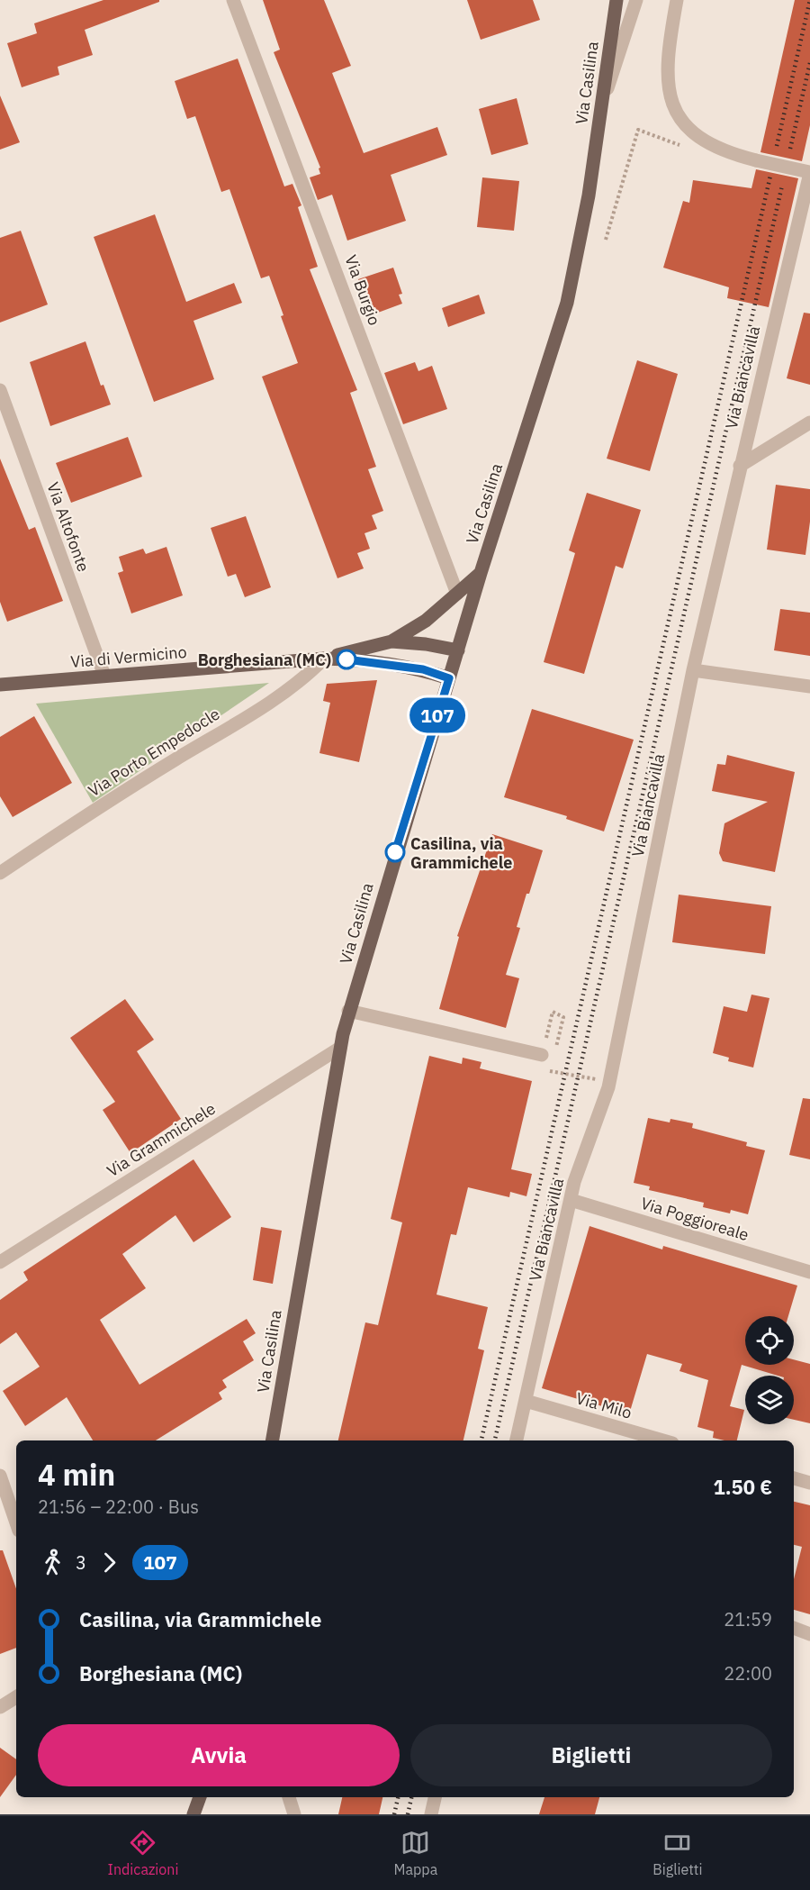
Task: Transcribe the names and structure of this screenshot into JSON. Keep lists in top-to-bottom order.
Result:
{
  "streets": {
    "main road": ["Via Casilina", "Via di Vermicino"],
    "street": [
      "Via Burgio",
      "Via Biancavilla",
      "Via Altofonte",
      "Via Porto Empedocle",
      "Via Grammichele",
      "Via Poggioreale",
      "Via Milo"
    ]
  },
  "crossings": [
    ["Via Casilina", "Via di Vermicino"],
    ["Via Casilina", "Via Grammichele"],
    ["Via Burgio", "Via di Vermicino"],
    ["Via Biancavilla", "Via Poggioreale"],
    ["Via Biancavilla", "Via Milo"],
    ["Via Altofonte", "Via di Vermicino"],
    ["Via di Vermicino", "Via Porto Empedocle"]
  ],
  "places": ["Borghesiana (MC)", "Casilina, via Grammichele"],
  "lines": ["bus line 107"],
  "page": {
    "on_map": "107",
    "heading": ["4 min", "21:56 – 22:00 · Bus", "1.50 €"],
    "legs": ["3", "107"],
    "list": [
      {
        "name": "Casilina, via Grammichele",
        "value": "21:59"
      },
      {
        "name": "Borghesiana (MC)",
        "value": "22:00"
      }
    ],
    "buttons": ["Avvia", "Biglietti"],
    "tabs": ["Indicazioni", "Mappa", "Biglietti"]
  }
}
